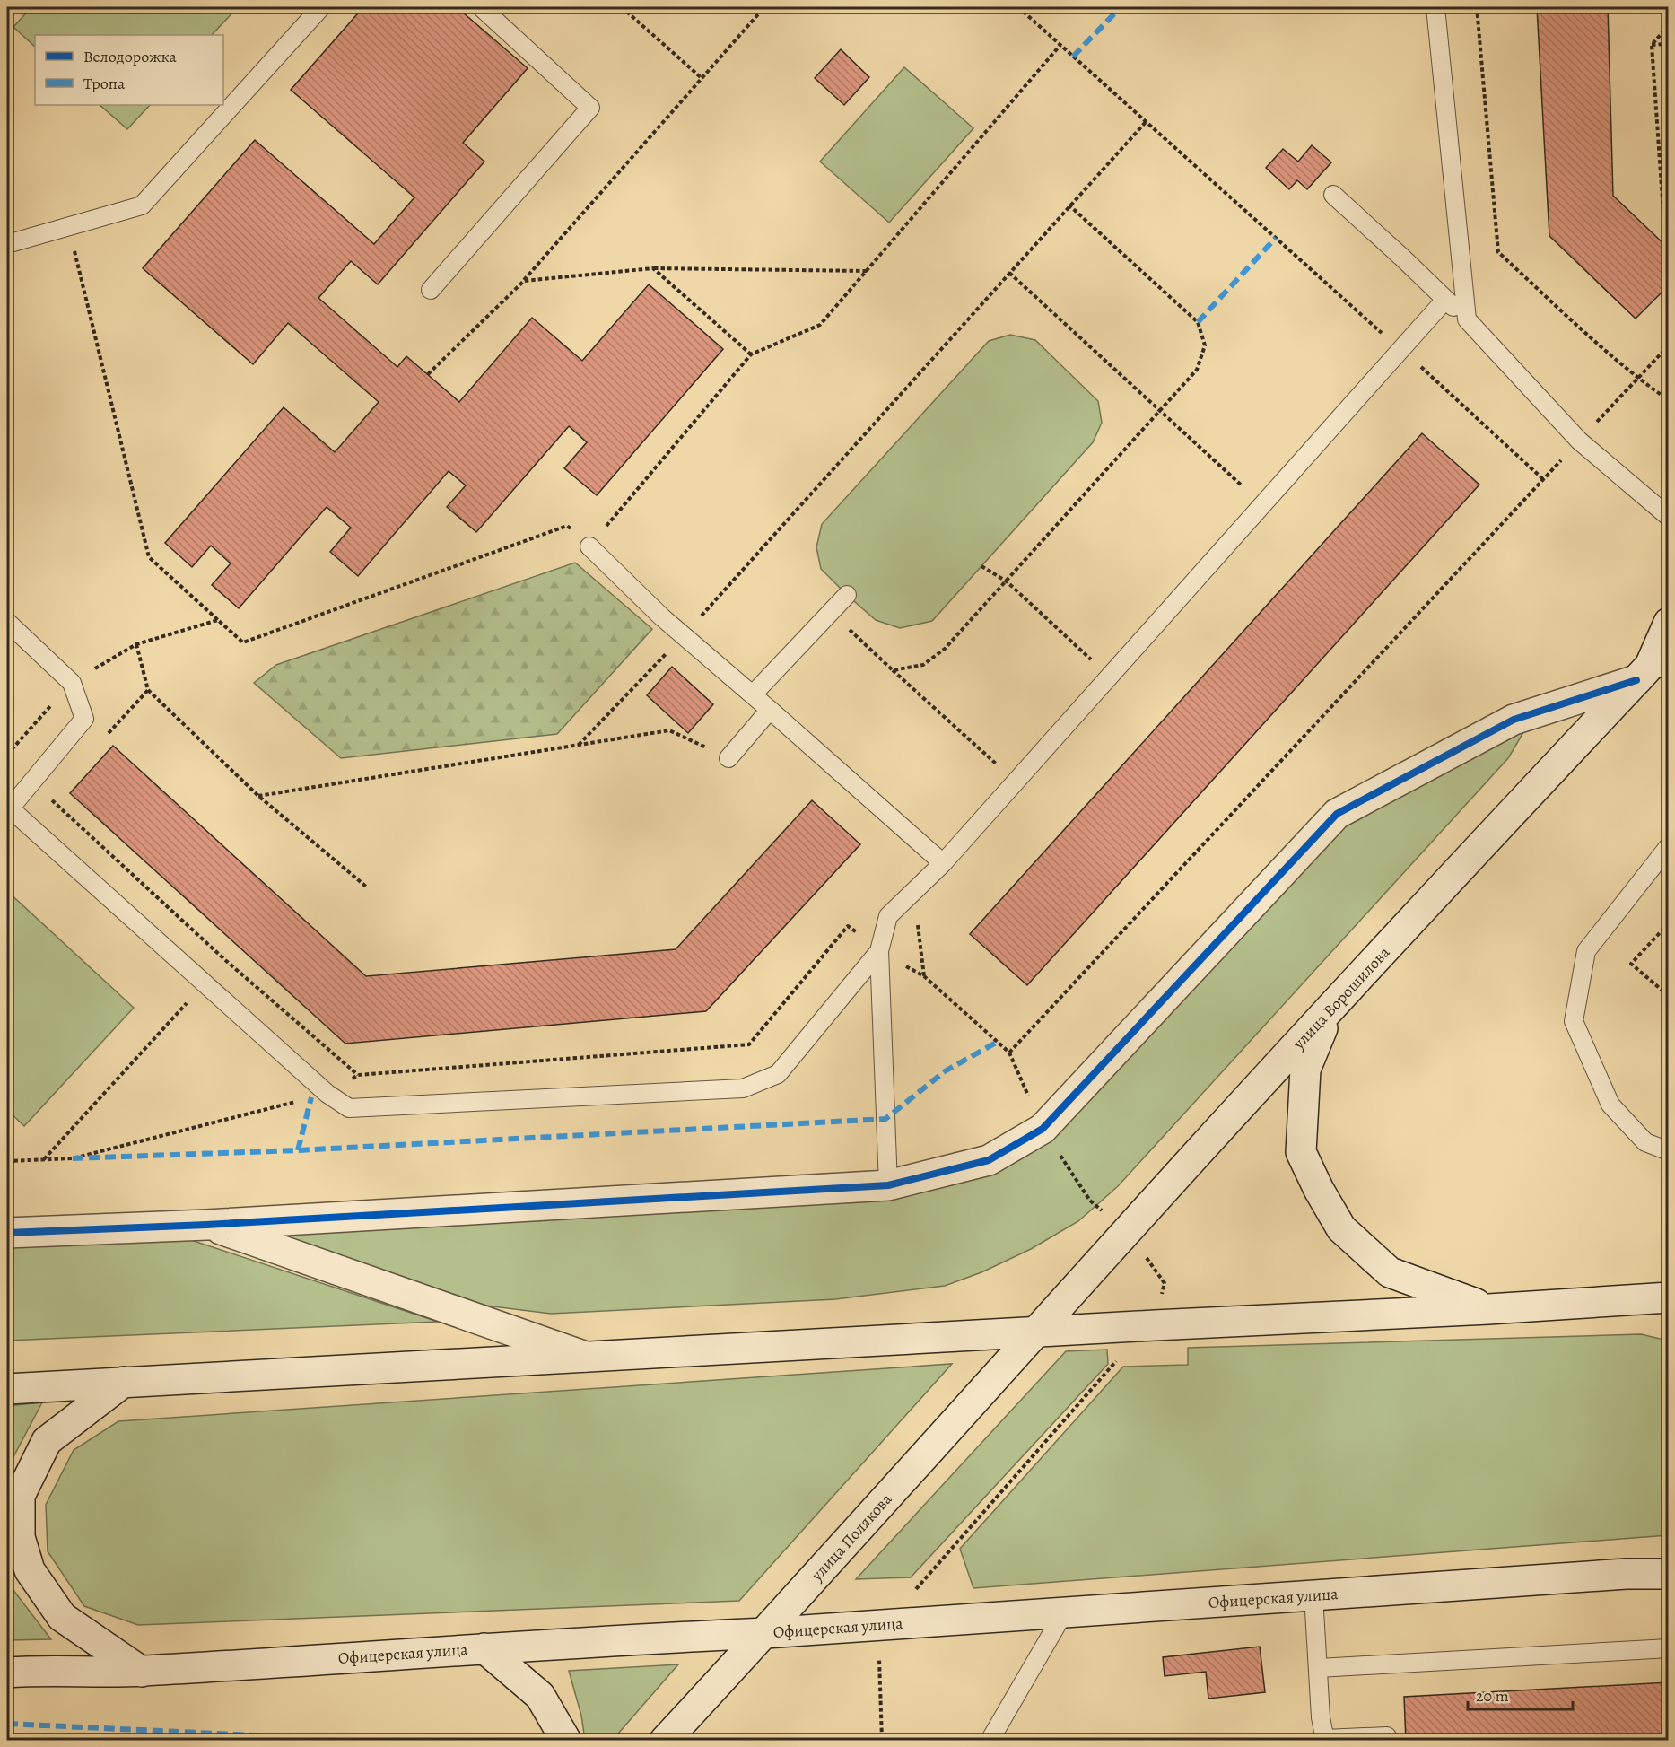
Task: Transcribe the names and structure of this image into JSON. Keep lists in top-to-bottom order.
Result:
{
  "streets": {
    "main road": ["улица Ворошилова", "улица Полякова", "Офицерская улица"]
  },
  "crossings": [
    ["улица Ворошилова", "улица Полякова"],
    ["улица Полякова", "Офицерская улица"]
  ],
  "legend": ["Велодорожка", "Тропа"],
  "scale_bar": "20 m"
}
